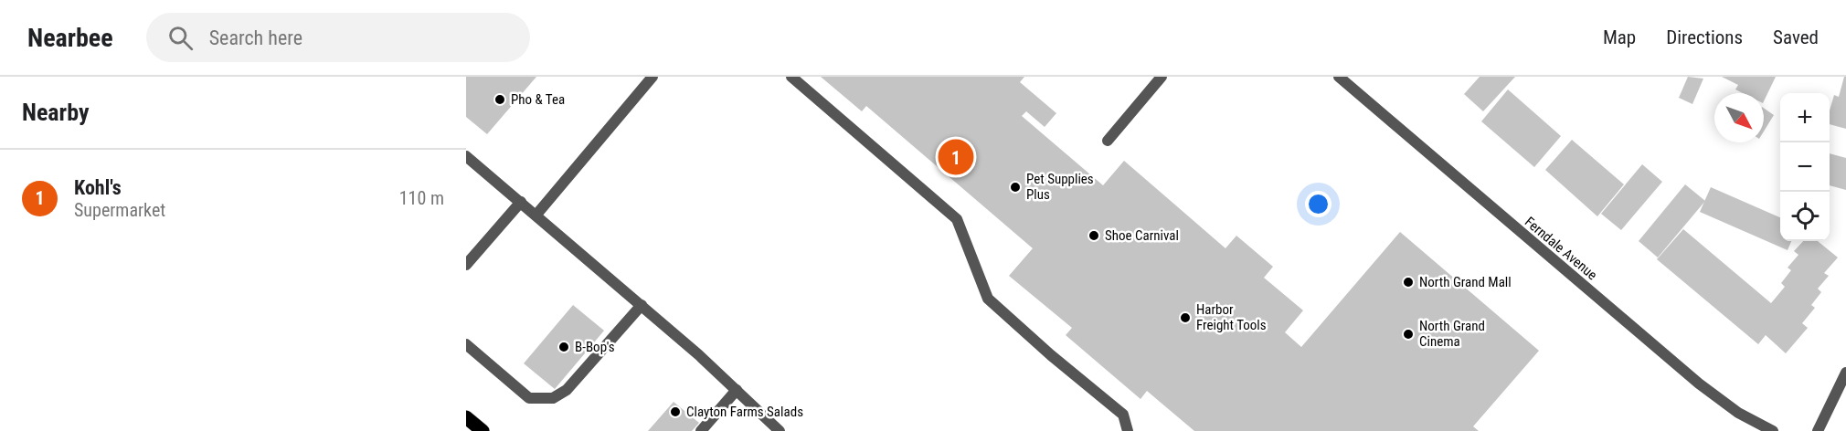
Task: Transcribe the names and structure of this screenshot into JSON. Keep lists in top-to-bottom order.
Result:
{
  "streets": {
    "street": ["Ferndale Avenue"]
  },
  "places": [
    "Pho & Tea",
    "Pet Supplies Plus",
    "Shoe Carnival",
    "North Grand Mall",
    "Harbor Freight Tools",
    "North Grand Cinema",
    "B-Bop's",
    "Clayton Farms Salads"
  ],
  "north": "bottom right",
  "page": {
    "header": "Nearbee",
    "search": "Search here",
    "nav": ["Map", "Directions", "Saved"],
    "heading": "Nearby",
    "map_buttons": ["+", "−"],
    "pins": "1",
    "list": [
      {
        "mark": "1",
        "name": "Kohl's",
        "note": "Supermarket",
        "value": "110 m"
      }
    ]
  }
}
